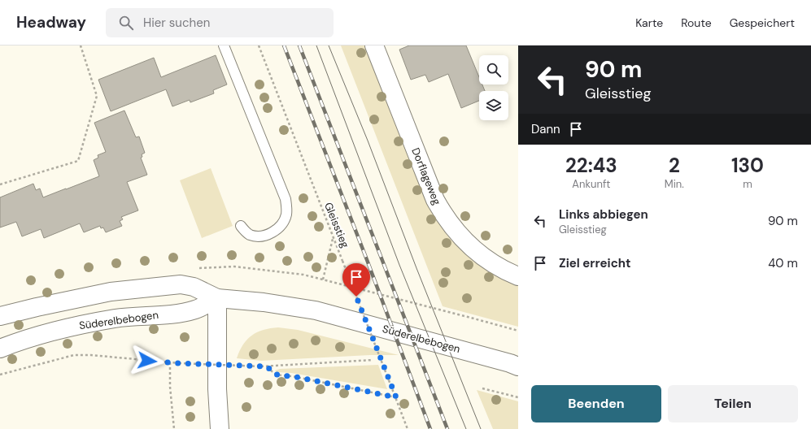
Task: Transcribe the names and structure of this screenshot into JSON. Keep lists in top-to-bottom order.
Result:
{
  "streets": {
    "main road": ["Dorflageweg", "Süderelbebogen"],
    "path": ["Gleisstieg"]
  },
  "page": {
    "header": "Headway",
    "search": "Hier suchen",
    "nav": ["Karte", "Route", "Gespeichert"],
    "turn": ["90 m", "Gleisstieg"],
    "then": "Dann",
    "eta": [
      "22:43",
      "Ankunft",
      "2",
      "Min.",
      "130",
      "m"
    ],
    "list": [
      {
        "name": "Links abbiegen",
        "note": "Gleisstieg",
        "value": "90 m"
      },
      {
        "name": "Ziel erreicht",
        "value": "40 m"
      }
    ],
    "buttons": ["Beenden", "Teilen"]
  }
}
